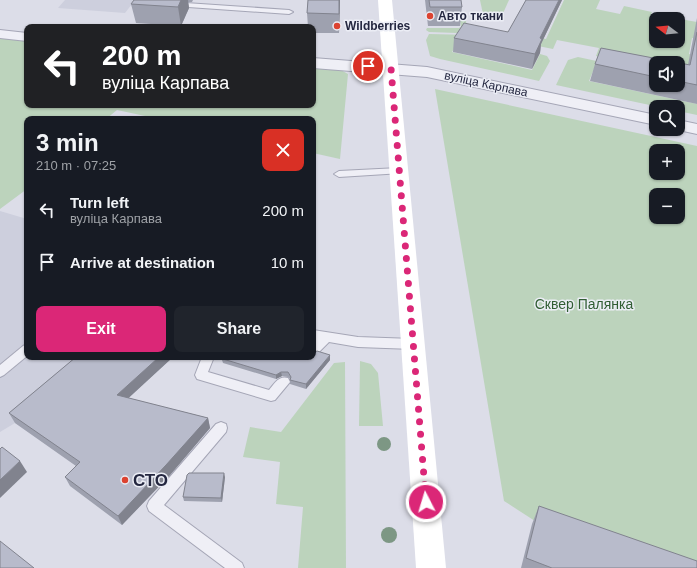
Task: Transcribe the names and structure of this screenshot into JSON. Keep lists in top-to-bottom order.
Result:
{
  "streets": {
    "street": ["вуліца Карпава"]
  },
  "parks": ["Сквер Палянка"],
  "places": ["Авто ткани", "Wildberries", "СТО"],
  "north": "left",
  "page": {
    "map_buttons": ["+", "−"],
    "turn": ["200 m", "вуліца Карпава"],
    "heading": ["3 min", "210 m · 07:25"],
    "list": [
      {
        "name": "Turn left",
        "note": "вуліца Карпава",
        "value": "200 m"
      },
      {
        "name": "Arrive at destination",
        "value": "10 m"
      }
    ],
    "buttons": ["Exit", "Share"]
  }
}
